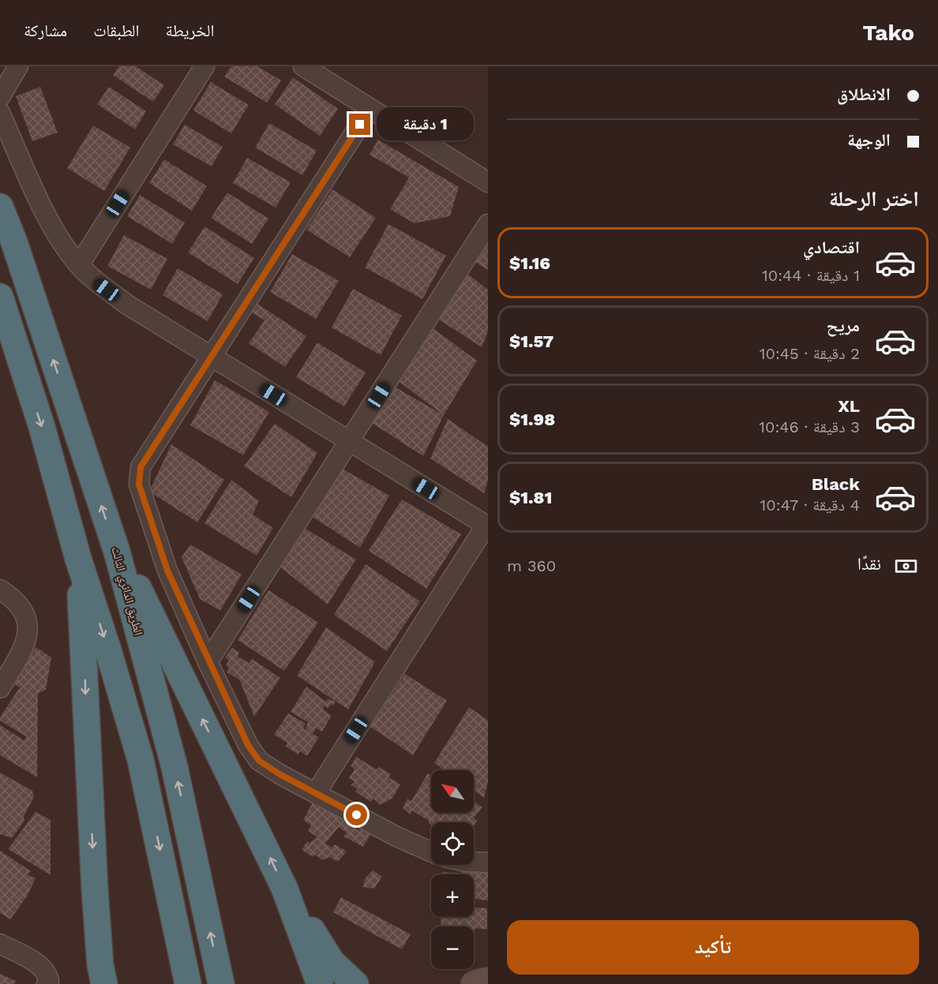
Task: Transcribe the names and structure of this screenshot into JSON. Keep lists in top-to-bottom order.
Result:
{
  "streets": {
    "highway": ["الطريق الدائري الثالث"]
  },
  "north": "top left",
  "page": {
    "header": "Tako",
    "nav": ["الخريطة", "الطبقات", "مشاركة"],
    "banner": ["الانطلاق", "الوجهة"],
    "bubble": "1 دقيقة",
    "heading": "اختر الرحلة",
    "list": [
      {
        "name": "اقتصادي",
        "note": "1 دقيقة · 10:44",
        "value": "$1.16"
      },
      {
        "name": "مريح",
        "note": "2 دقيقة · 10:45",
        "value": "$1.57"
      },
      {
        "name": "XL",
        "note": "3 دقيقة · 10:46",
        "value": "$1.98"
      },
      {
        "name": "Black",
        "note": "4 دقيقة · 10:47",
        "value": "$1.81"
      }
    ],
    "pay": ["نقدًا", "360 m"],
    "map_buttons": ["+", "−"],
    "buttons": "تأكيد"
  }
}
